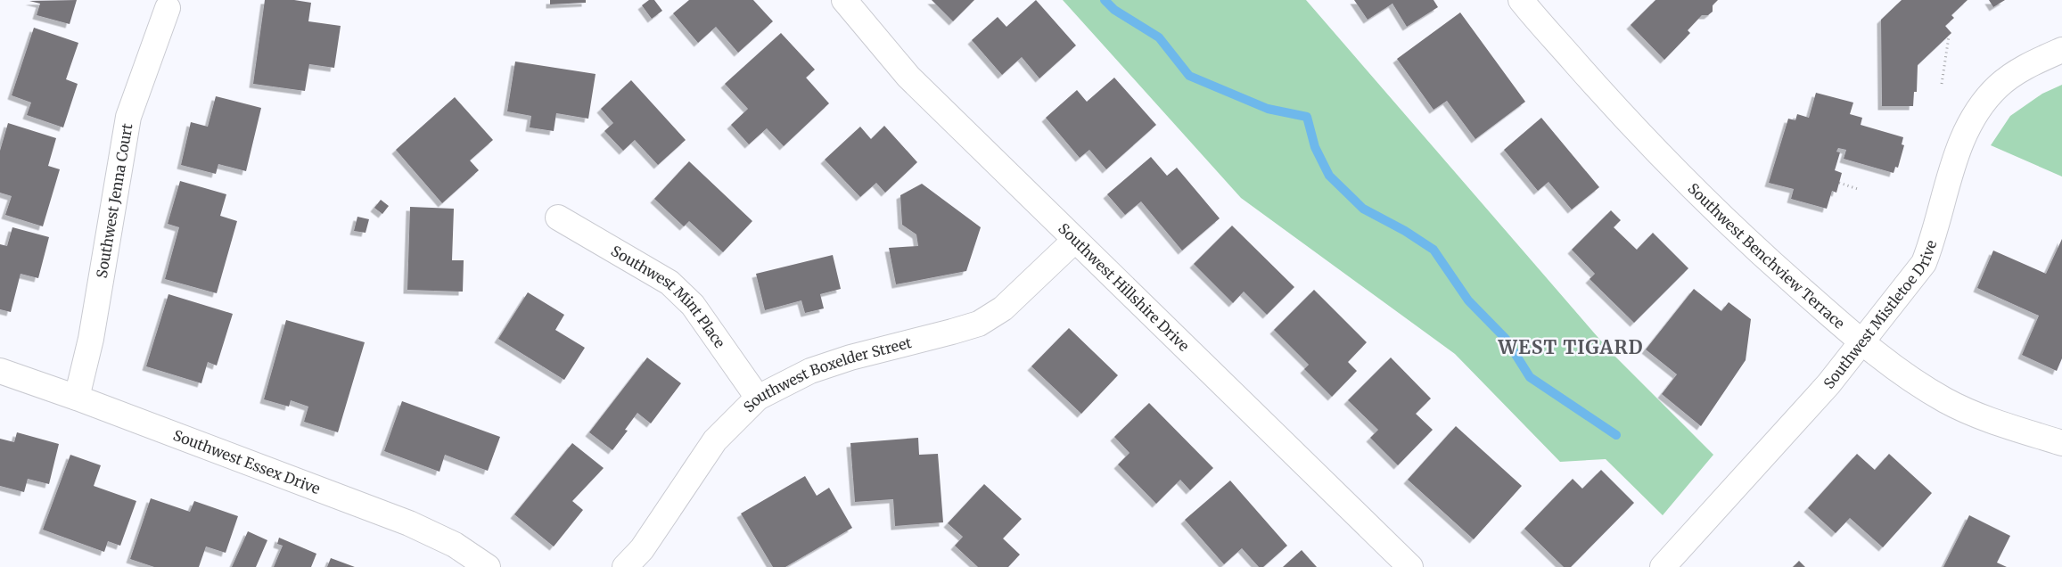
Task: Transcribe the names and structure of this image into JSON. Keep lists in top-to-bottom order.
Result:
{
  "streets": {
    "street": [
      "Southwest Jenna Court",
      "Southwest Benchview Terrace",
      "Southwest Hillshire Drive",
      "Southwest Mint Place",
      "Southwest Mistletoe Drive",
      "Southwest Boxelder Street",
      "Southwest Essex Drive"
    ]
  },
  "crossings": [
    ["Southwest Jenna Court", "Southwest Essex Drive"],
    ["Southwest Benchview Terrace", "Southwest Mistletoe Drive"],
    ["Southwest Hillshire Drive", "Southwest Boxelder Street"],
    ["Southwest Mint Place", "Southwest Boxelder Street"]
  ],
  "districts": ["WEST TIGARD"]
}
